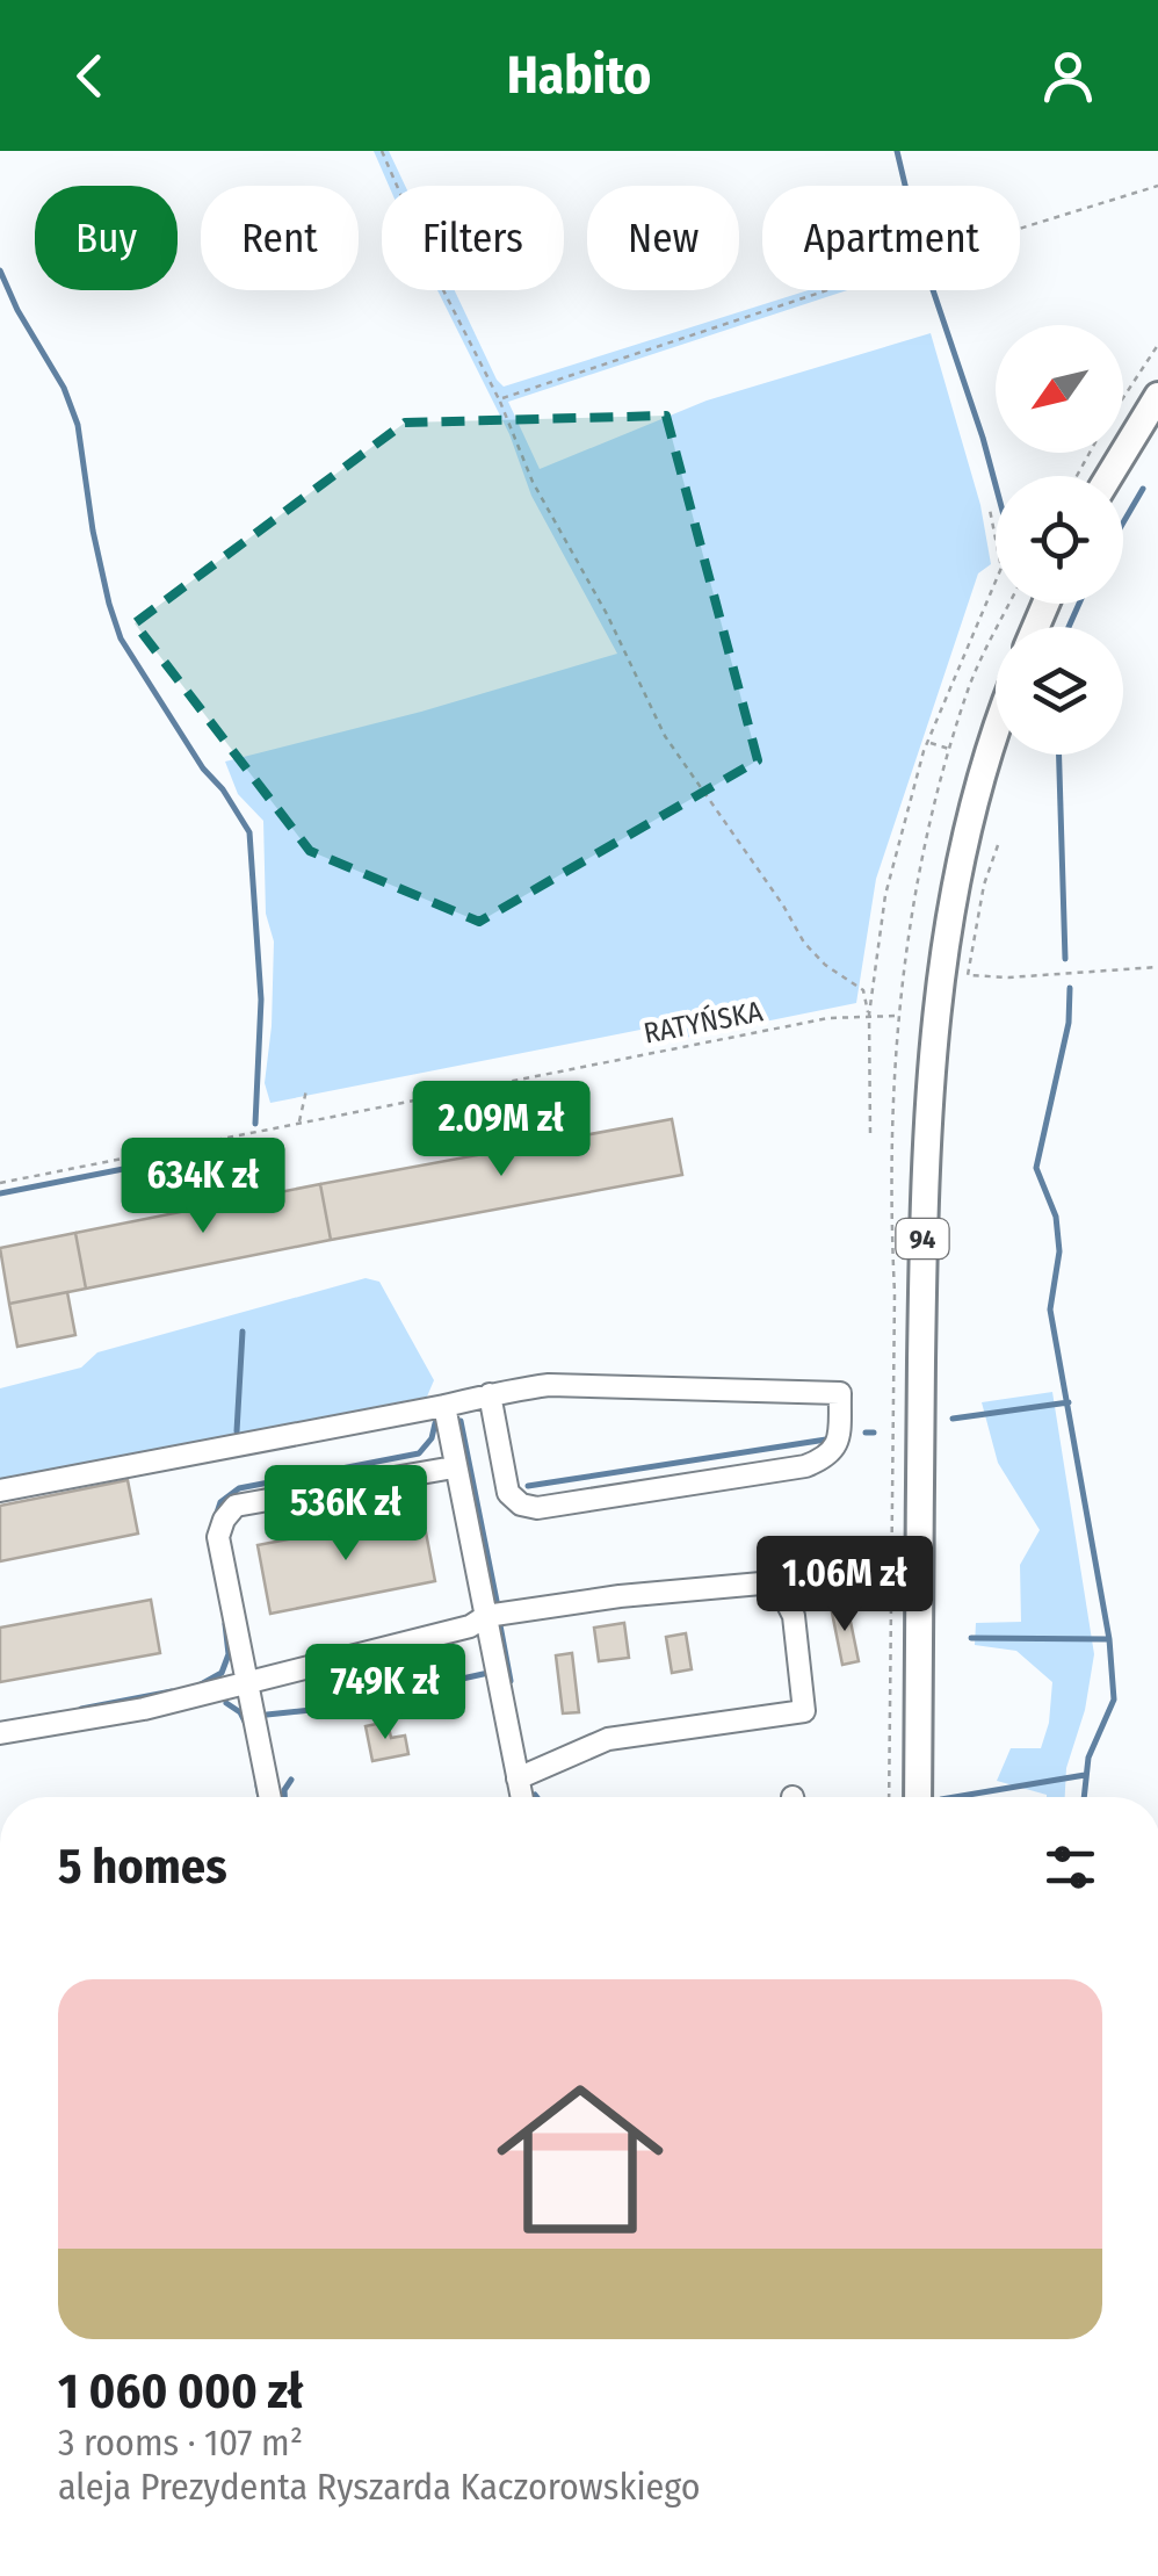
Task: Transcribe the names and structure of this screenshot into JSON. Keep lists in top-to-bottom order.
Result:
{
  "streets": {
    "main road": ["94"],
    "path": ["RATYŃSKA"]
  },
  "north": "bottom left",
  "page": {
    "header": "Habito",
    "chip": [
      "Buy",
      "Rent",
      "Filters",
      "New",
      "Apartment"
    ],
    "price": [
      "2.09M zł",
      "634K zł",
      "536K zł",
      "1.06M zł",
      "749K zł"
    ],
    "heading": "5 homes",
    "list": [
      {
        "name": "1 060 000 zł",
        "note": "3 rooms · 107 m² · aleja Prezydenta Ryszarda Kaczorowskiego"
      }
    ]
  }
}
